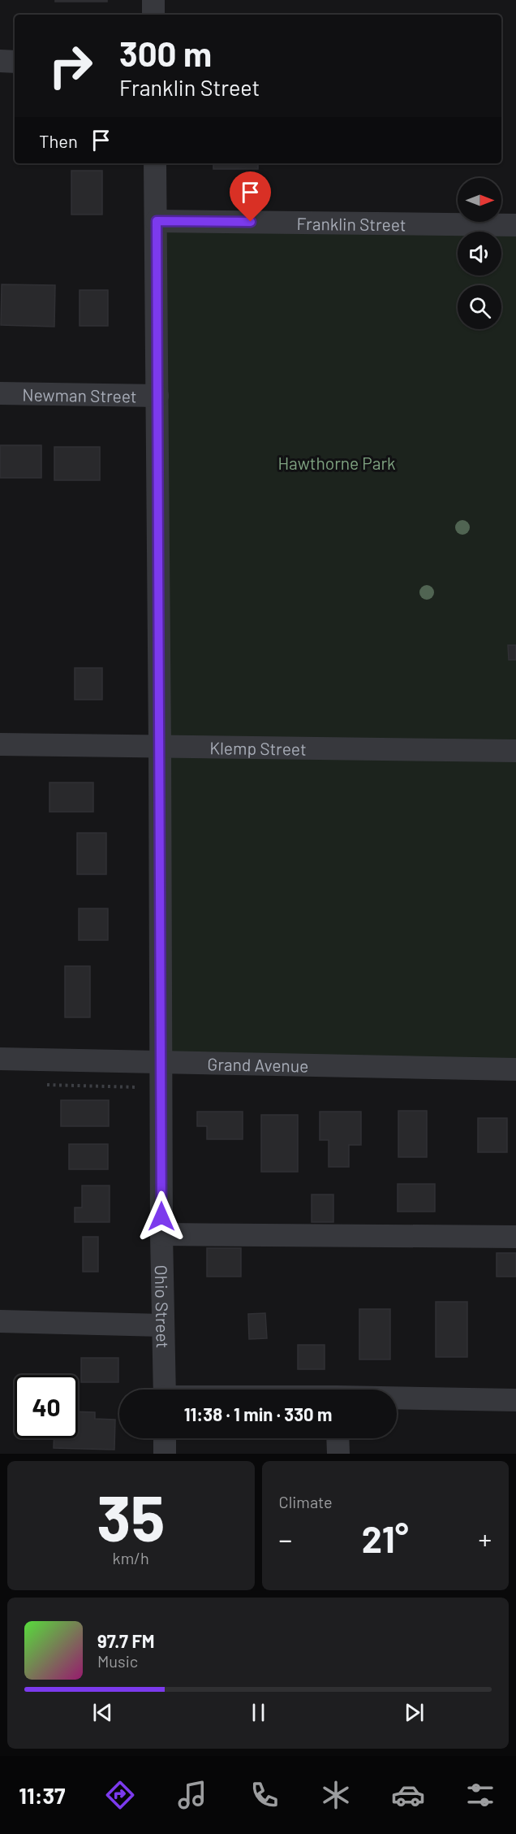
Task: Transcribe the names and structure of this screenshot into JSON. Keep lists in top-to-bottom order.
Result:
{
  "streets": {
    "street": [
      "Franklin Street",
      "Newman Street",
      "Klemp Street",
      "Grand Avenue",
      "Ohio Street"
    ]
  },
  "crossings": [
    ["Franklin Street", "Ohio Street"],
    ["Newman Street", "Ohio Street"],
    ["Klemp Street", "Ohio Street"],
    ["Grand Avenue", "Ohio Street"]
  ],
  "parks": ["Hawthorne Park"],
  "north": "right",
  "page": {
    "turn": ["300 m", "Franklin Street"],
    "then": "Then",
    "limit": "40",
    "trip": "11:38 · 1 min · 330 m",
    "tile": [
      ["35", "km/h"],
      "Climate"
    ],
    "heat": ["−", "21°", "+"],
    "song": ["97.7 FM", "Music"],
    "tabs": "11:37"
  }
}
